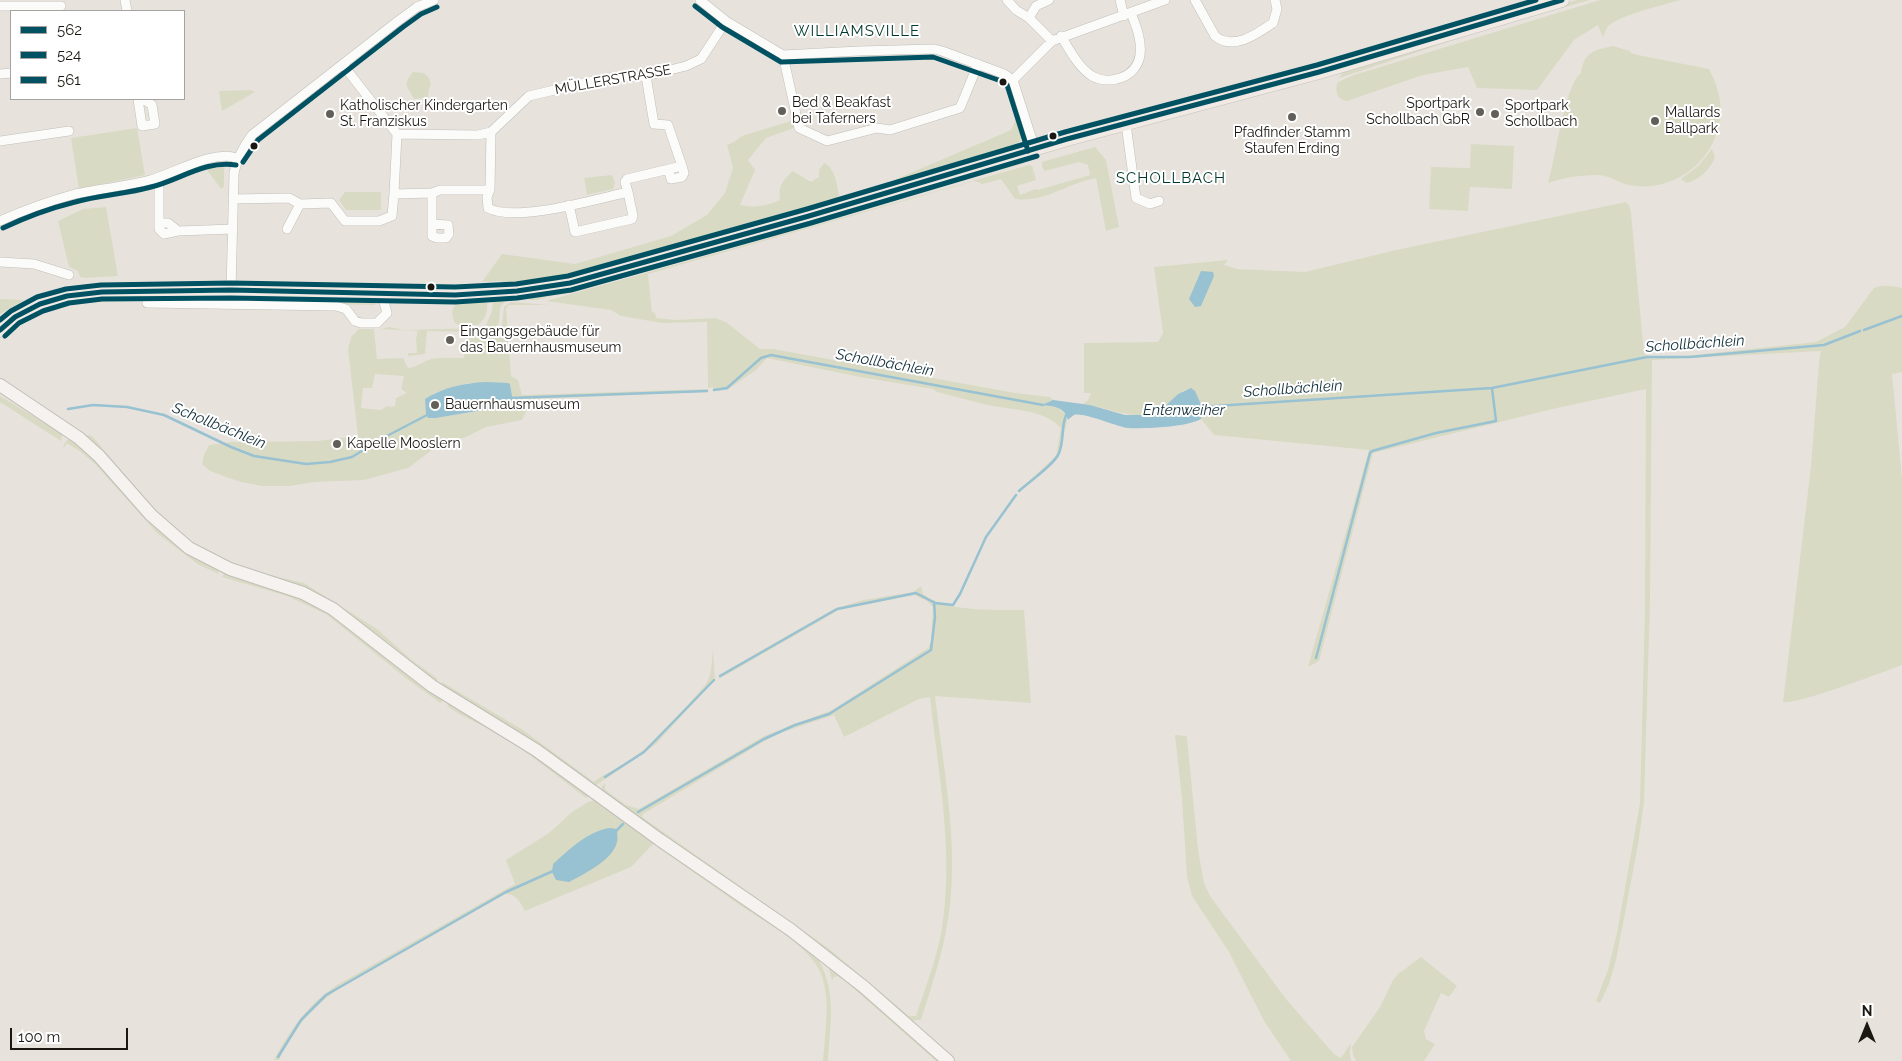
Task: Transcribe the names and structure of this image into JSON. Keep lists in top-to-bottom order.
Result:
{
  "streets": {
    "street": ["MÜLLERSTRASSE"]
  },
  "districts": ["WILLIAMSVILLE", "SCHOLLBACH"],
  "water": ["Schollbächlein", "Entenweiher"],
  "places": [
    "Bed & Beakfast bei Taferners",
    "Sportpark Schollbach GbR",
    "Katholischer Kindergarten St. Franziskus",
    "Sportpark Schollbach",
    "Pfadfinder Stamm Staufen Erding",
    "Mallards Ballpark",
    "Eingangsgebäude für das Bauernhausmuseum",
    "Bauernhausmuseum",
    "Kapelle Mooslern"
  ],
  "lines": ["transit line 562", "transit line 561", "transit line 524"],
  "legend": ["562", "524", "561"],
  "scale_bar": "100 m",
  "north": "top"
}
